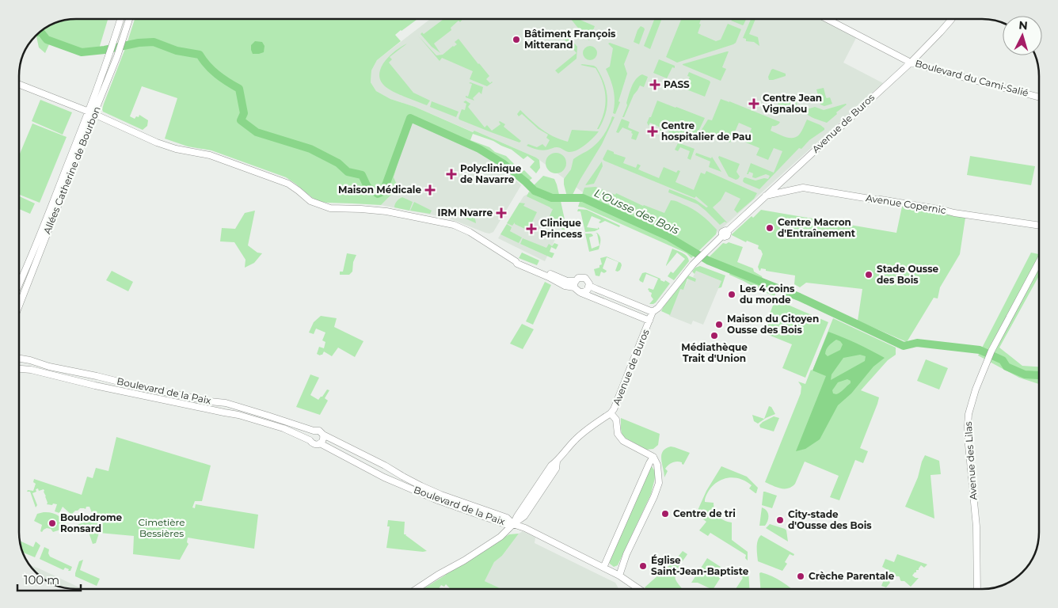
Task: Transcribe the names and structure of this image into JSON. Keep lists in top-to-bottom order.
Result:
{
  "streets": {
    "street": [
      "Boulevard du Cami-Salié",
      "Avenue de Buros",
      "Allées Catherine de Bourbon",
      "Avenue Copernic",
      "Boulevard de la Paix",
      "Avenue des Lilas"
    ]
  },
  "crossings": [
    ["Boulevard du Cami-Salié", "Avenue de Buros"],
    ["Avenue de Buros", "Avenue Copernic"]
  ],
  "water": ["L'Ousse des Bois"],
  "parks": ["Cimetière Bessières"],
  "places": {
    "other": [
      "Bâtiment François Mitterand",
      "Centre Macron d'Entraînement",
      "Stade Ousse des Bois",
      "Les 4 coins du monde",
      "Maison du Citoyen Ousse des Bois",
      "Médiathèque Trait d'Union",
      "Centre de tri",
      "City-stade d'Ousse des Bois",
      "Boulodrome Ronsard",
      "Église Saint-Jean-Baptiste",
      "Crèche Parentale"
    ],
    "health": [
      "PASS",
      "Centre Jean Vignalou",
      "Centre hospitalier de Pau",
      "Polyclinique de Navarre",
      "Maison Médicale",
      "IRM Nvarre",
      "Clinique Princess"
    ]
  },
  "scale_bar": "100 m",
  "north": "top"
}
